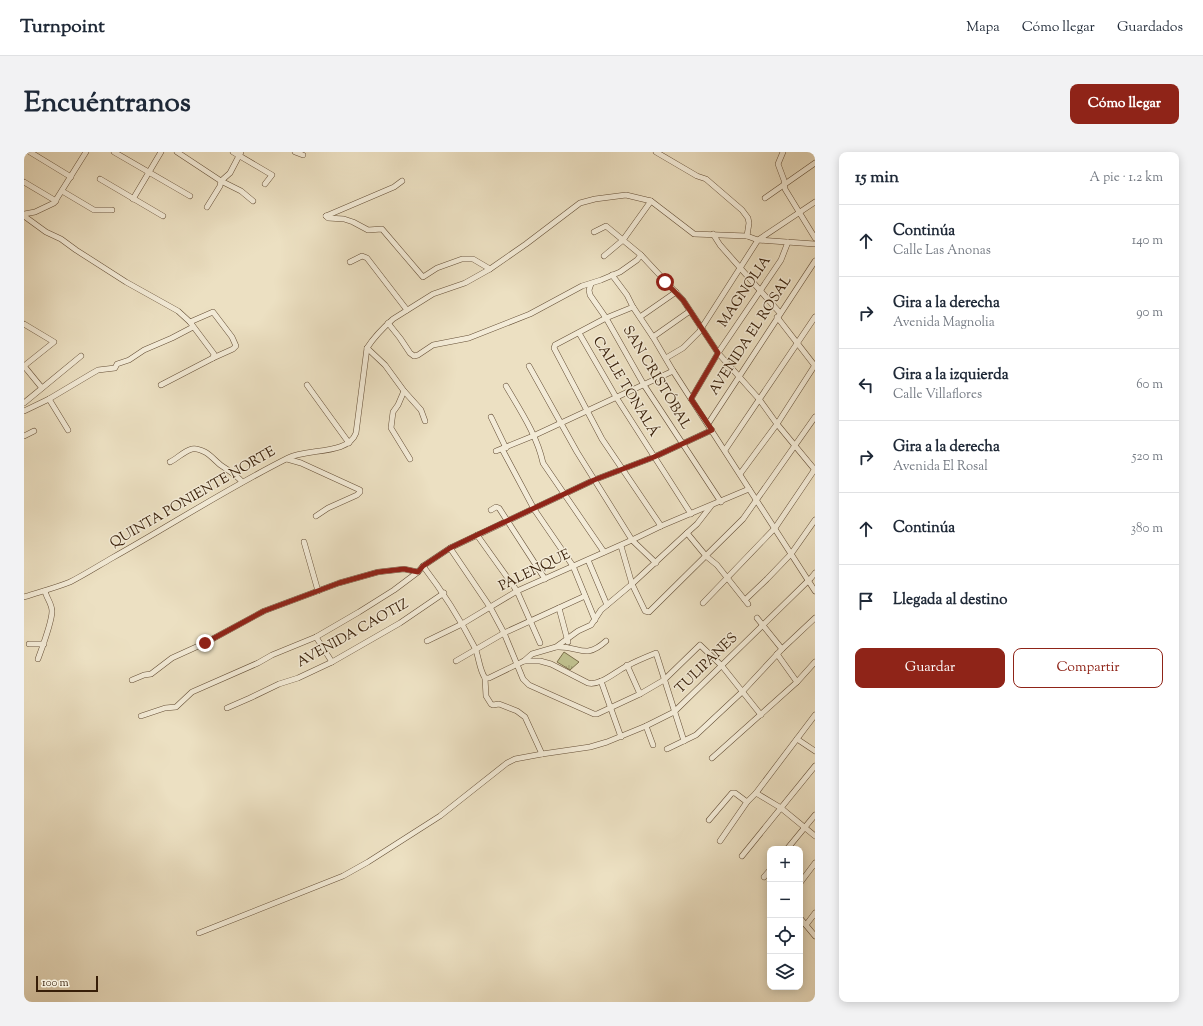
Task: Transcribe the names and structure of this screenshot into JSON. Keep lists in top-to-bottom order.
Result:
{
  "streets": {
    "street": [
      "MAGNOLIA",
      "AVENIDA EL ROSAL",
      "SAN CRISTÓBAL",
      "CALLE TONALÁ",
      "QUINTA PONIENTE NORTE",
      "PALENQUE",
      "AVENIDA CAOTIZ",
      "TULIPANES"
    ]
  },
  "crossings": [
    ["SAN CRISTÓBAL", "PALENQUE"],
    ["CALLE TONALÁ", "PALENQUE"]
  ],
  "scale_bar": "100 m",
  "page": {
    "header": "Turnpoint",
    "nav": ["Mapa", "Cómo llegar", "Guardados"],
    "title": "Encuéntranos",
    "buttons": [
      "Cómo llegar",
      ["Guardar", "Compartir"]
    ],
    "heading": ["15 min", "A pie · 1.2 km"],
    "list": [
      ["Continúa", "Calle Las Anonas", "140 m"],
      ["Gira a la derecha", "Avenida Magnolia", "90 m"],
      ["Gira a la izquierda", "Calle Villaflores", "60 m"],
      ["Gira a la derecha", "Avenida El Rosal", "520 m"],
      ["Continúa", "380 m"],
      "Llegada al destino"
    ],
    "map_buttons": ["+", "−"],
    "scale": "100 m"
  }
}
